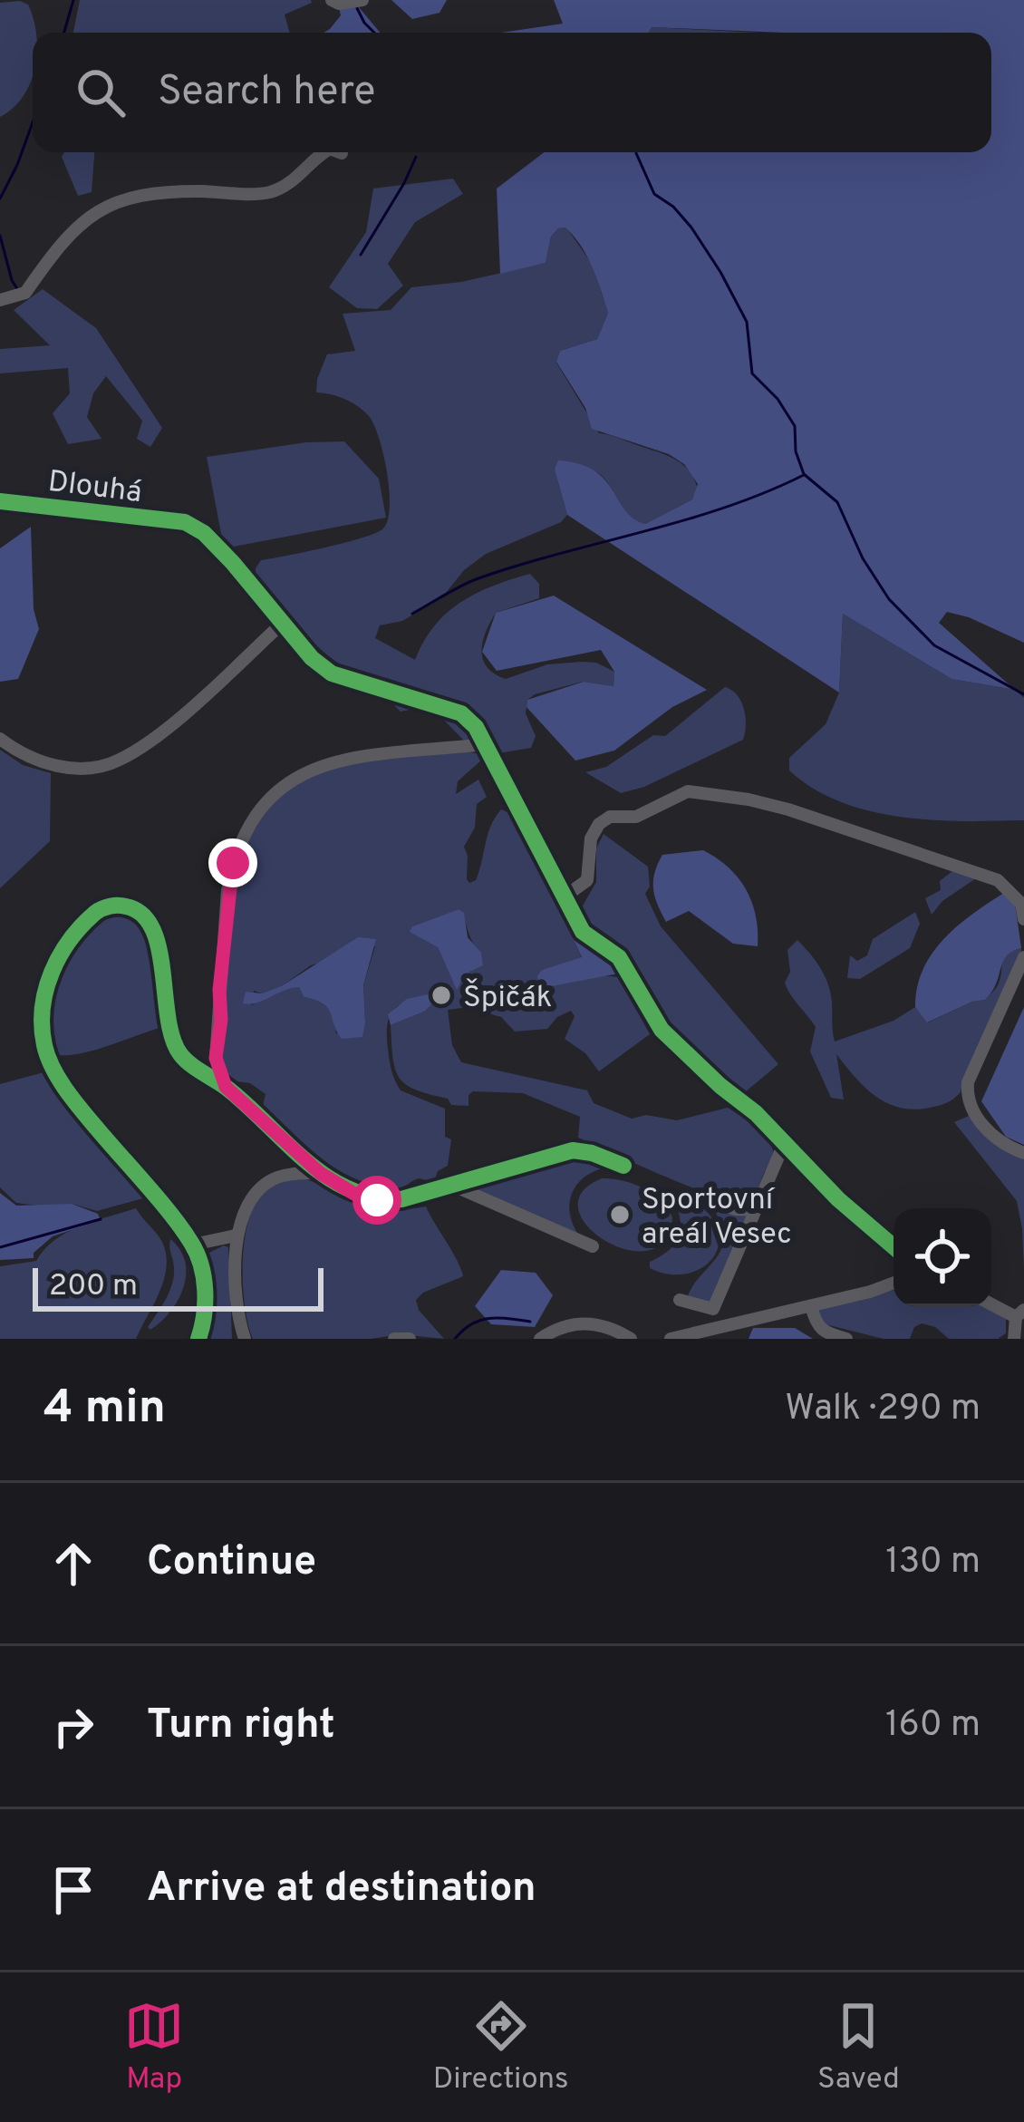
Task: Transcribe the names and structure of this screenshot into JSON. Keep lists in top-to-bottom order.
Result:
{
  "streets": {
    "street": ["Dlouhá"]
  },
  "places": ["Špičák", "Sportovní areál Vesec"],
  "scale_bar": "200 m",
  "page": {
    "search": "Search here",
    "scale": "200 m",
    "heading": ["4 min", "Walk · 290 m"],
    "list": [
      ["Continue", "130 m"],
      ["Turn right", "160 m"],
      "Arrive at destination"
    ],
    "nav": ["Map", "Directions", "Saved"]
  }
}
